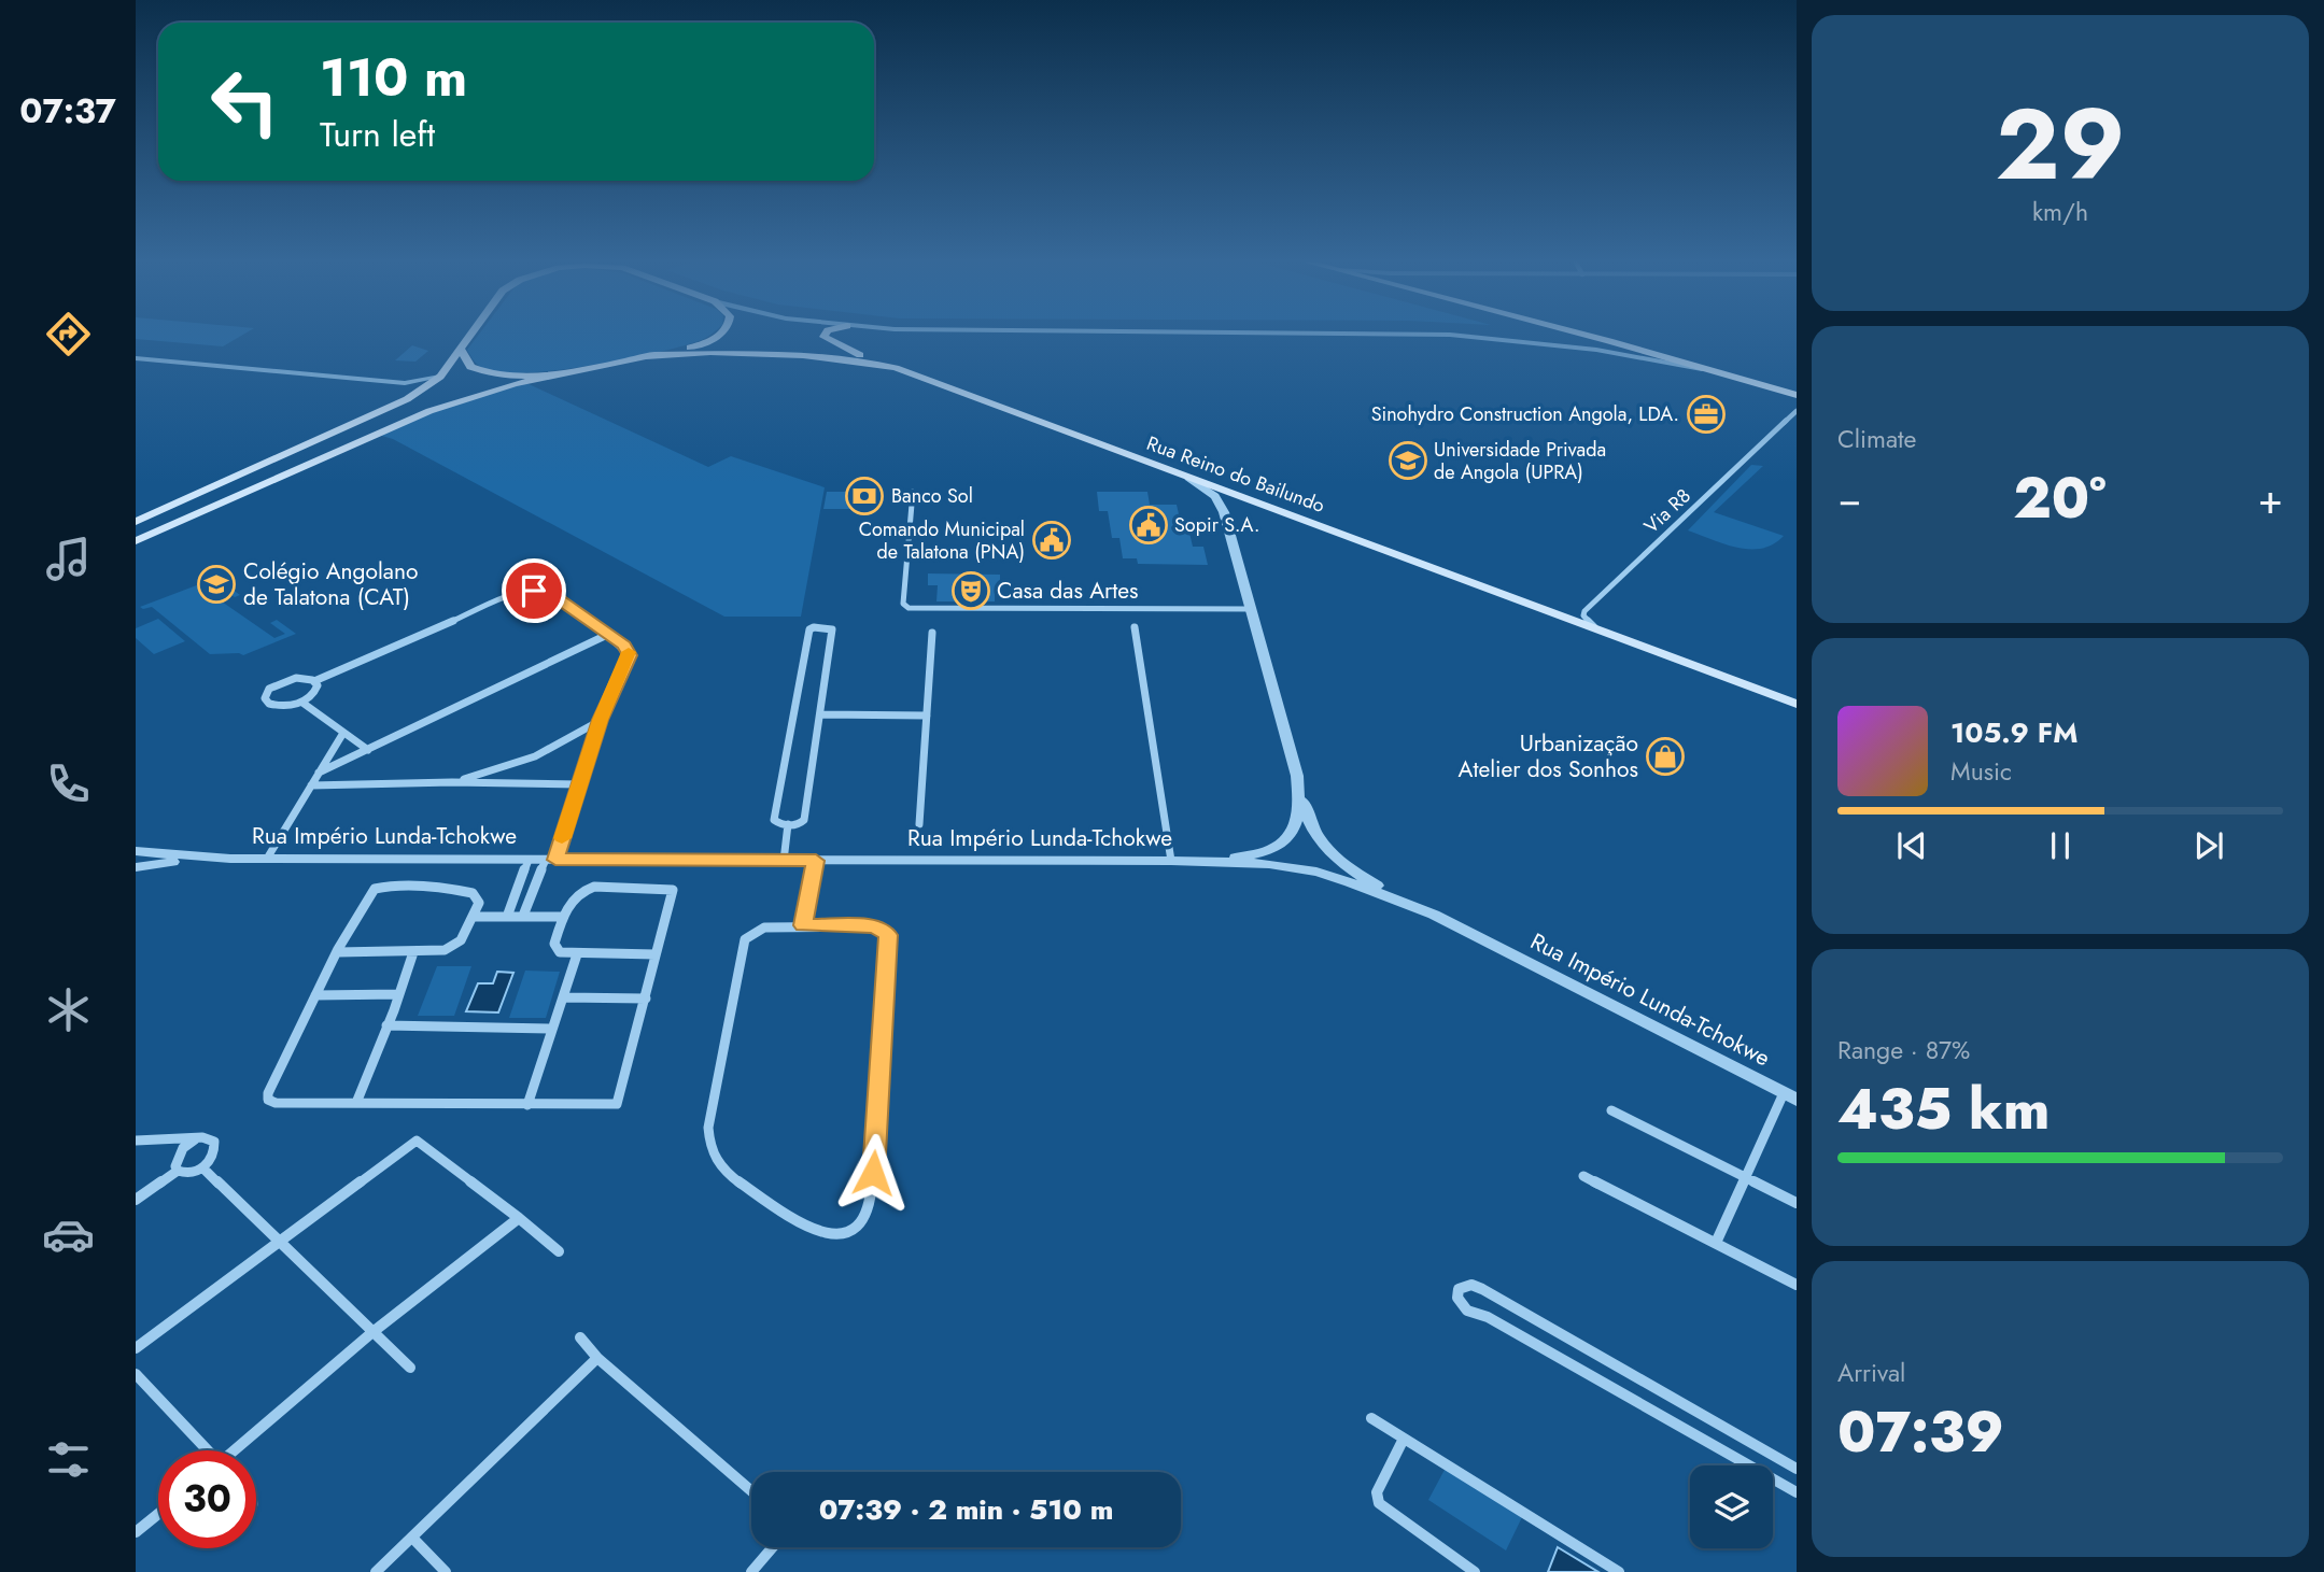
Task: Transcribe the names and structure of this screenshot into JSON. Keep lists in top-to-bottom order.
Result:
{
  "streets": {
    "main road": ["Rua Reino do Bailundo"],
    "street": ["Via R8", "Rua Império Lunda-Tchokwe"]
  },
  "crossings": [
    ["Rua Reino do Bailundo", "Via R8"]
  ],
  "places": {
    "office": ["Sinohydro Construction Angola, LDA."],
    "school or university": ["Universidade Privada de Angola (UPRA)", "Colégio Angolano de Talatona (CAT)"],
    "bank": ["Banco Sol"],
    "public building": ["Sopir S.A.", "Comando Municipal de Talatona (PNA)"],
    "theatre": ["Casa das Artes"],
    "shop": ["Urbanização Atelier dos Sonhos"]
  },
  "page": {
    "tabs": "07:37",
    "tile": [
      ["29", "km/h"],
      "Climate",
      ["Range · 87%", "435 km"],
      ["Arrival", "07:39"]
    ],
    "turn": ["110 m", "Turn left"],
    "heat": ["−", "20°", "+"],
    "song": ["105.9 FM", "Music"],
    "limit": "30",
    "trip": "07:39 · 2 min · 510 m"
  }
}
